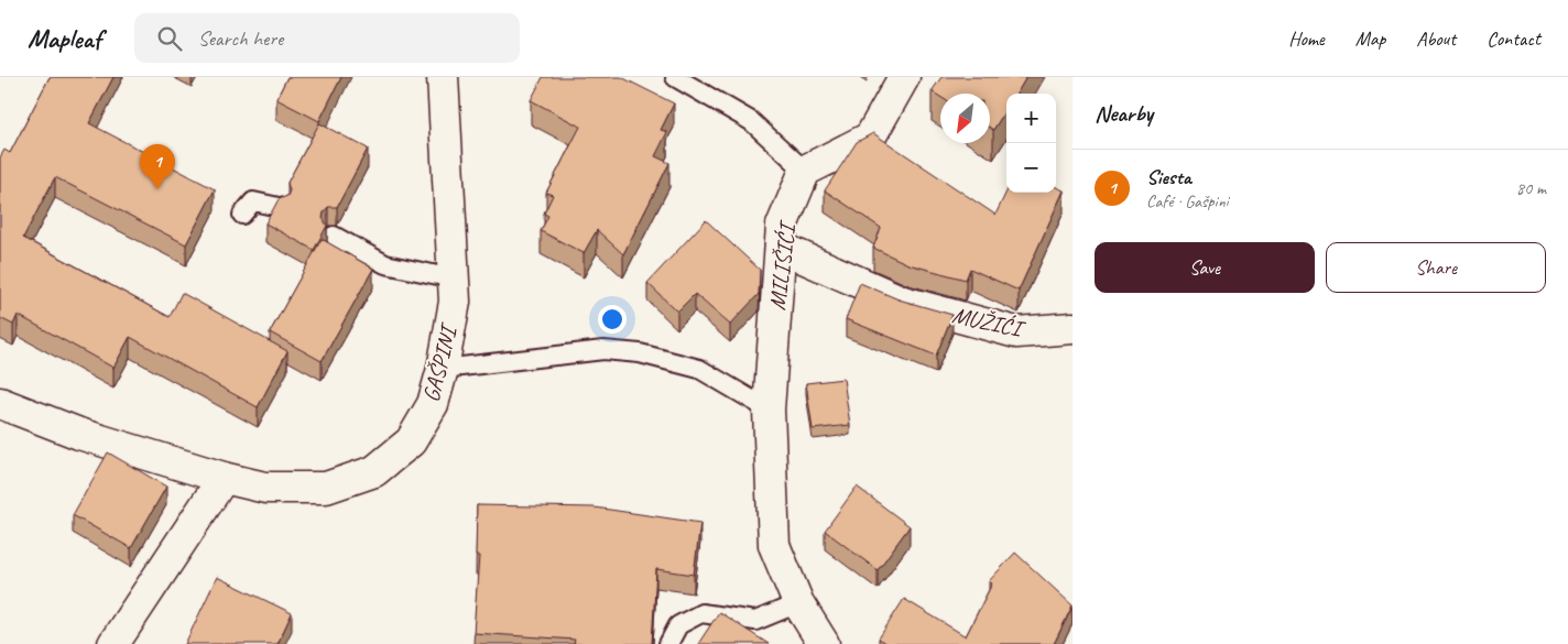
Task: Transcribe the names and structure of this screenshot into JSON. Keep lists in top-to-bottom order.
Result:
{
  "streets": {
    "street": ["MILIŠIĆI", "MUŽIĆI", "GAŠPINI"]
  },
  "crossings": [
    ["MILIŠIĆI", "MUŽIĆI"]
  ],
  "north": "bottom left",
  "page": {
    "header": "Mapleaf",
    "search": "Search here",
    "nav": [
      "Home",
      "Map",
      "About",
      "Contact"
    ],
    "heading": "Nearby",
    "map_buttons": ["+", "−"],
    "pins": "1",
    "list": [
      {
        "mark": "1",
        "name": "Siesta",
        "note": "Café · Gašpini",
        "value": "80 m"
      }
    ],
    "buttons": ["Save", "Share"]
  }
}
